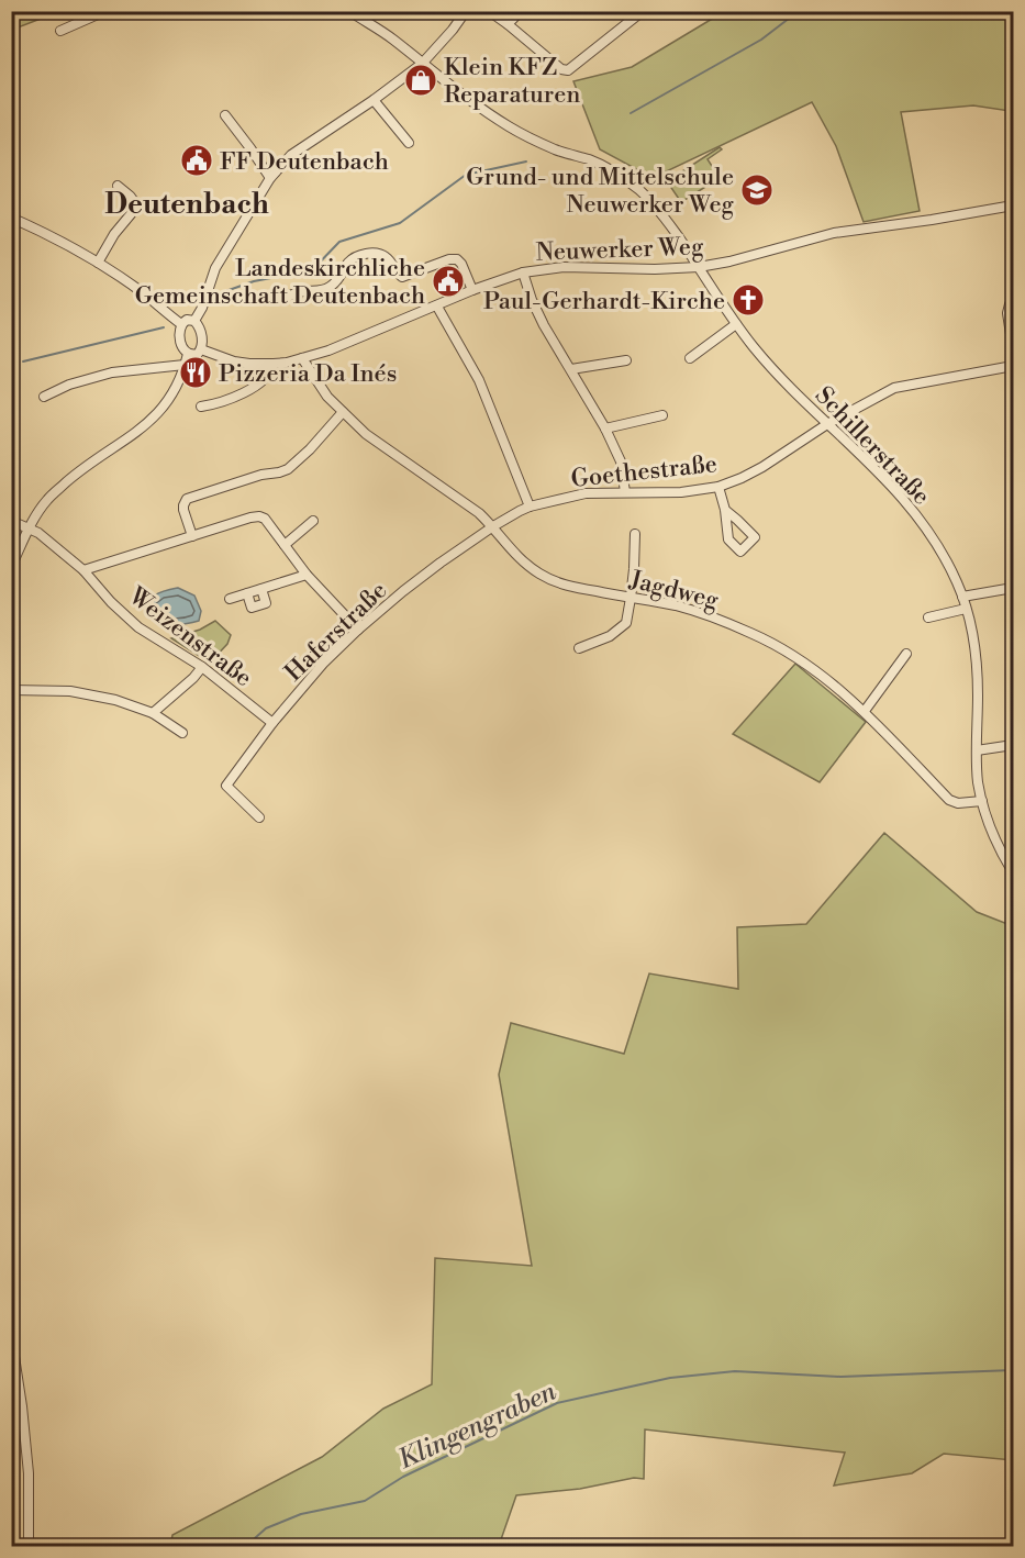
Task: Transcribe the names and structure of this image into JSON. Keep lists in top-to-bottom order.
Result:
{
  "streets": {
    "street": [
      "Neuwerker Weg",
      "Schillerstraße",
      "Goethestraße",
      "Jagdweg",
      "Haferstraße",
      "Weizenstraße"
    ]
  },
  "crossings": [
    ["Neuwerker Weg", "Schillerstraße"],
    ["Neuwerker Weg", "Jagdweg"],
    ["Schillerstraße", "Goethestraße"],
    ["Schillerstraße", "Jagdweg"],
    ["Goethestraße", "Jagdweg"],
    ["Goethestraße", "Haferstraße"],
    ["Jagdweg", "Haferstraße"],
    ["Haferstraße", "Weizenstraße"]
  ],
  "districts": ["Deutenbach"],
  "water": ["Klingengraben"],
  "places": {
    "shop": ["Klein KFZ Reparaturen"],
    "public building": ["FF Deutenbach", "Landeskirchliche Gemeinschaft Deutenbach"],
    "school or university": ["Grund- und Mittelschule Neuwerker Weg"],
    "church": ["Paul-Gerhardt-Kirche"],
    "restaurant": ["Pizzeria Da Inés"]
  }
}
